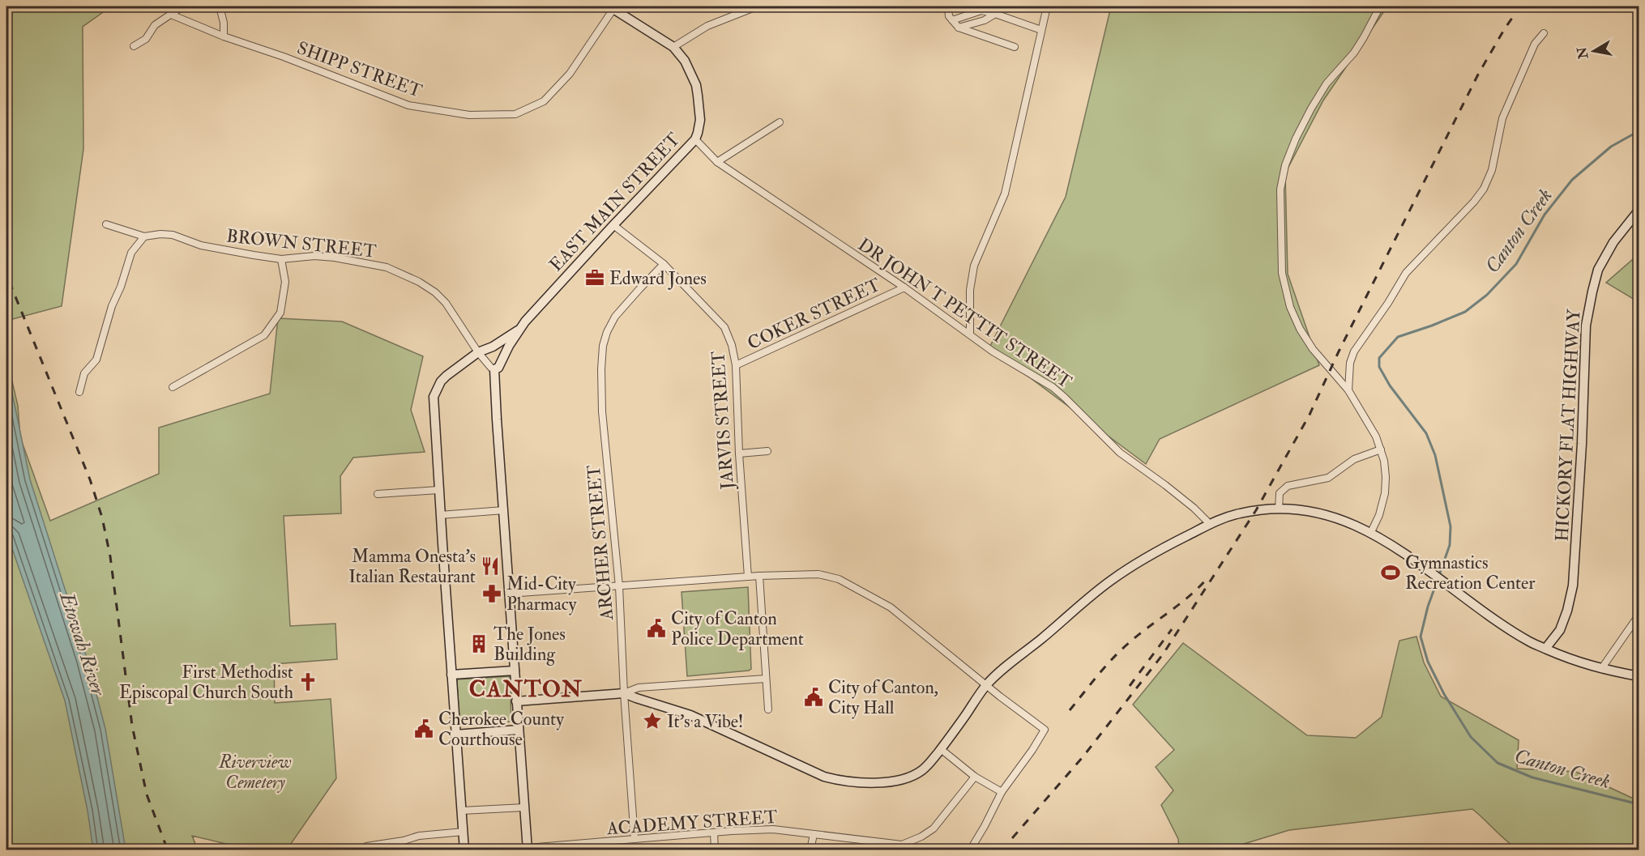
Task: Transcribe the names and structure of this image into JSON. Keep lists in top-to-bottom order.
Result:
{
  "streets": {
    "street": [
      "SHIPP STREET",
      "EAST MAIN STREET",
      "BROWN STREET",
      "DR JOHN T PETTIT STREET",
      "COKER STREET",
      "JARVIS STREET",
      "HICKORY FLAT HIGHWAY",
      "ARCHER STREET",
      "ACADEMY STREET"
    ]
  },
  "crossings": [
    ["SHIPP STREET", "EAST MAIN STREET"],
    ["EAST MAIN STREET", "BROWN STREET"],
    ["EAST MAIN STREET", "DR JOHN T PETTIT STREET"],
    ["EAST MAIN STREET", "JARVIS STREET"],
    ["DR JOHN T PETTIT STREET", "COKER STREET"],
    ["COKER STREET", "JARVIS STREET"],
    ["JARVIS STREET", "ARCHER STREET"],
    ["ARCHER STREET", "ACADEMY STREET"]
  ],
  "districts": ["CANTON"],
  "water": ["Canton Creek", "Etowah River"],
  "parks": ["Riverview Cemetery"],
  "places": {
    "office": ["Edward Jones"],
    "restaurant": ["Mamma Onesta's Italian Restaurant"],
    "sports": ["Gymnastics Recreation Center"],
    "pharmacy": ["Mid-City Pharmacy"],
    "public building": ["City of Canton Police Department", "City of Canton, City Hall", "Cherokee County Courthouse"],
    "building": ["The Jones Building"],
    "church": ["First Methodist Episcopal Church South"],
    "place": ["It's a Vibe!"]
  },
  "north": "left"
}
